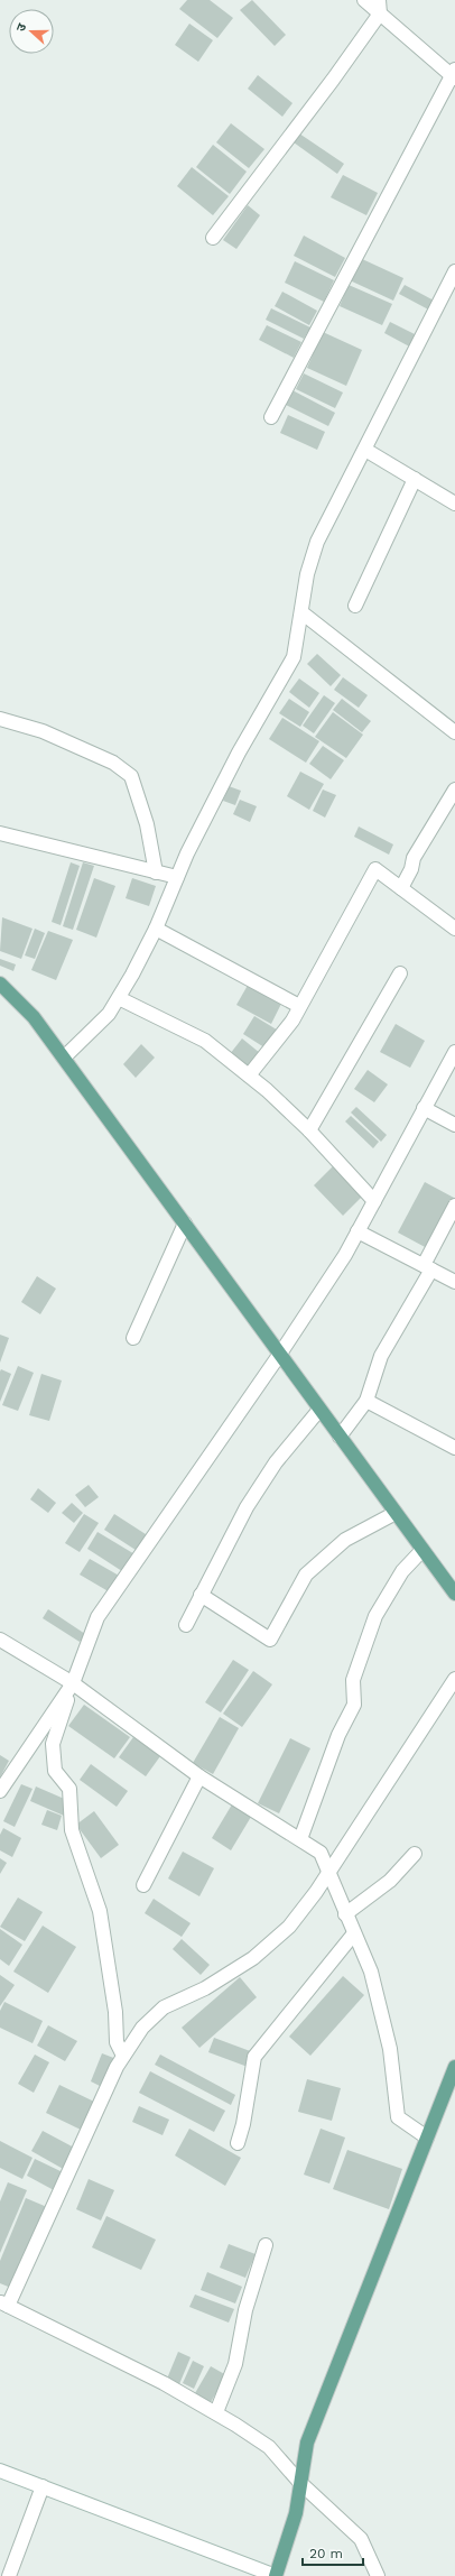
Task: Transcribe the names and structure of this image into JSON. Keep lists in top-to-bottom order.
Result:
{
  "scale_bar": "20 m",
  "north": "left"
}
